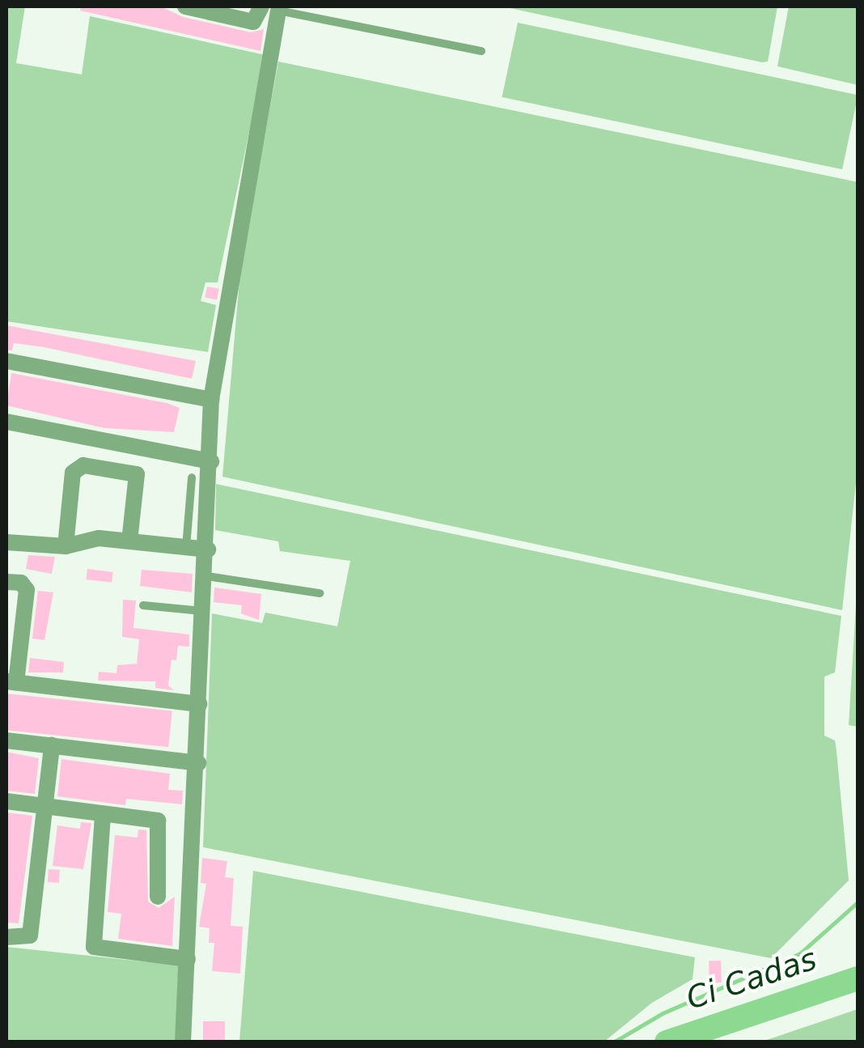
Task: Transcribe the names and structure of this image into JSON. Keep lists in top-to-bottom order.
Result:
{
  "water": ["Ci Cadas"]
}
